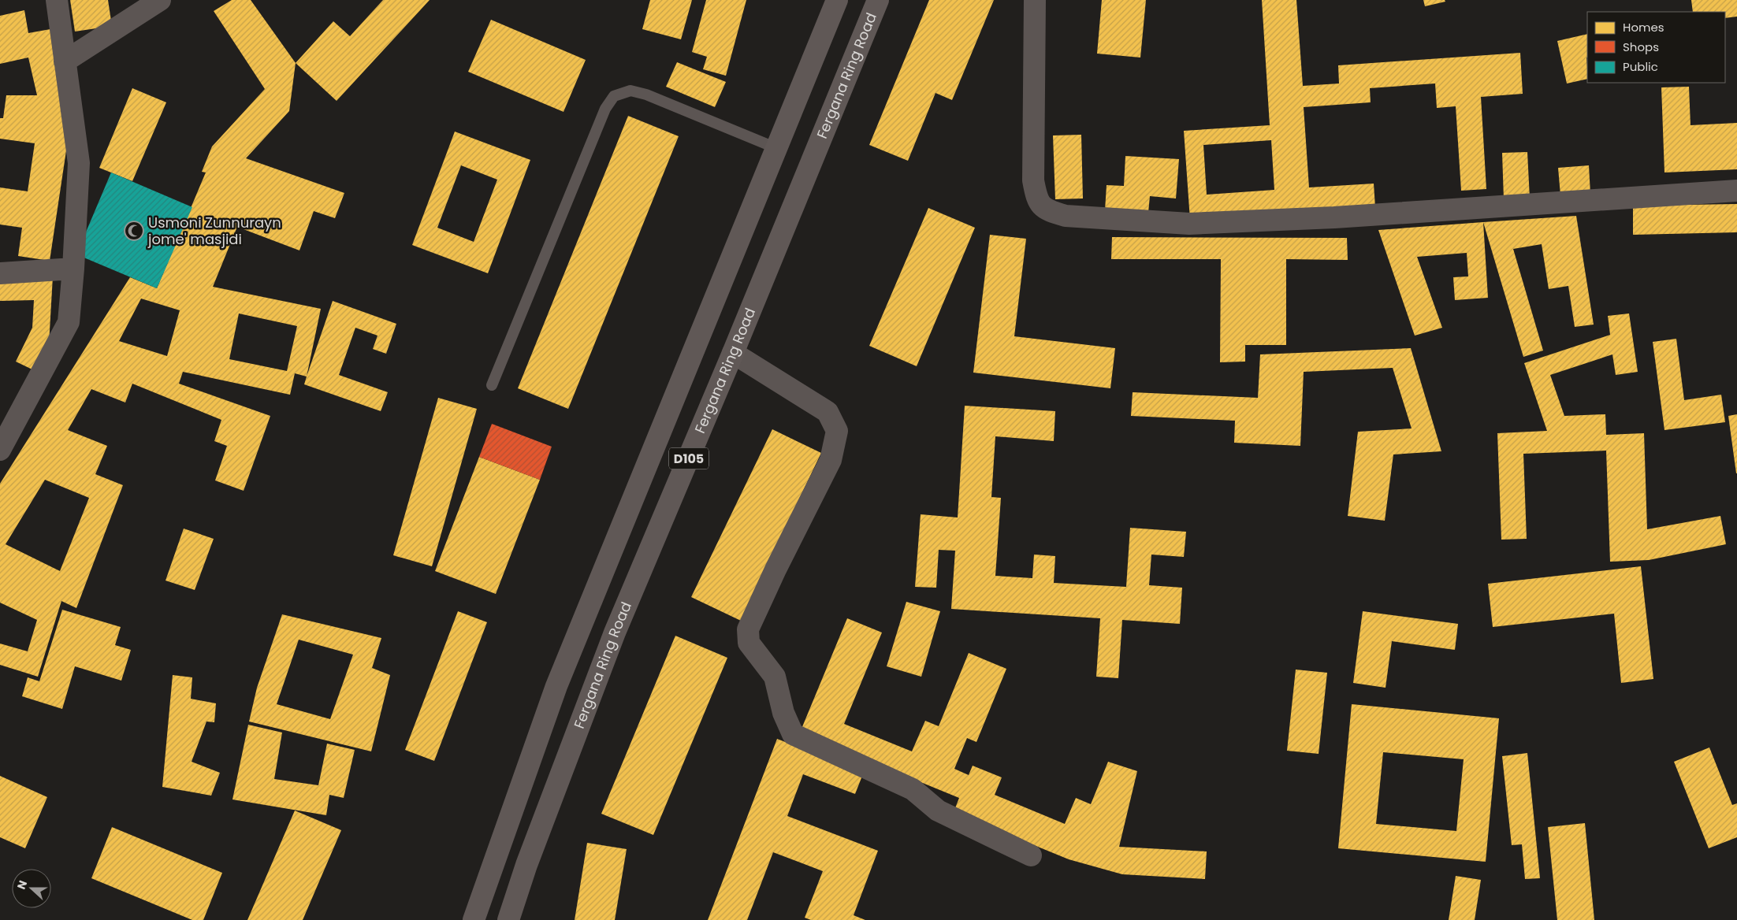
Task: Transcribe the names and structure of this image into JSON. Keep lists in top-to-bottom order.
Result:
{
  "streets": {
    "highway": ["Fergana Ring Road", "D105"]
  },
  "places": {
    "mosque": ["Usmoni Zunnurayn jome' masjidi"]
  },
  "legend": ["Homes", "Shops", "Public"],
  "north": "left"
}
